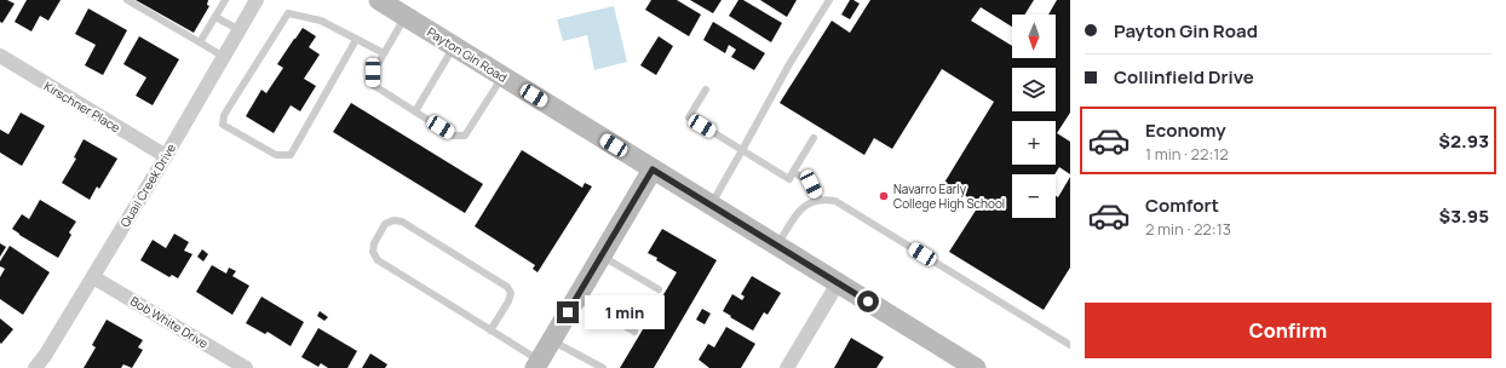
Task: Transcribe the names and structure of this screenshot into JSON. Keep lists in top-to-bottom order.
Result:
{
  "streets": {
    "street": [
      "Payton Gin Road",
      "Kirschner Place",
      "Quail Creek Drive",
      "Bob White Drive"
    ]
  },
  "crossings": [
    ["Kirschner Place", "Quail Creek Drive"],
    ["Quail Creek Drive", "Bob White Drive"]
  ],
  "places": ["Navarro Early College High School"],
  "north": "bottom",
  "page": {
    "banner": ["Payton Gin Road", "Collinfield Drive"],
    "map_buttons": ["+", "−"],
    "list": [
      {
        "name": "Economy",
        "note": "1 min · 22:12",
        "value": "$2.93"
      },
      {
        "name": "Comfort",
        "note": "2 min · 22:13",
        "value": "$3.95"
      }
    ],
    "buttons": "Confirm",
    "bubble": "1 min"
  }
}
